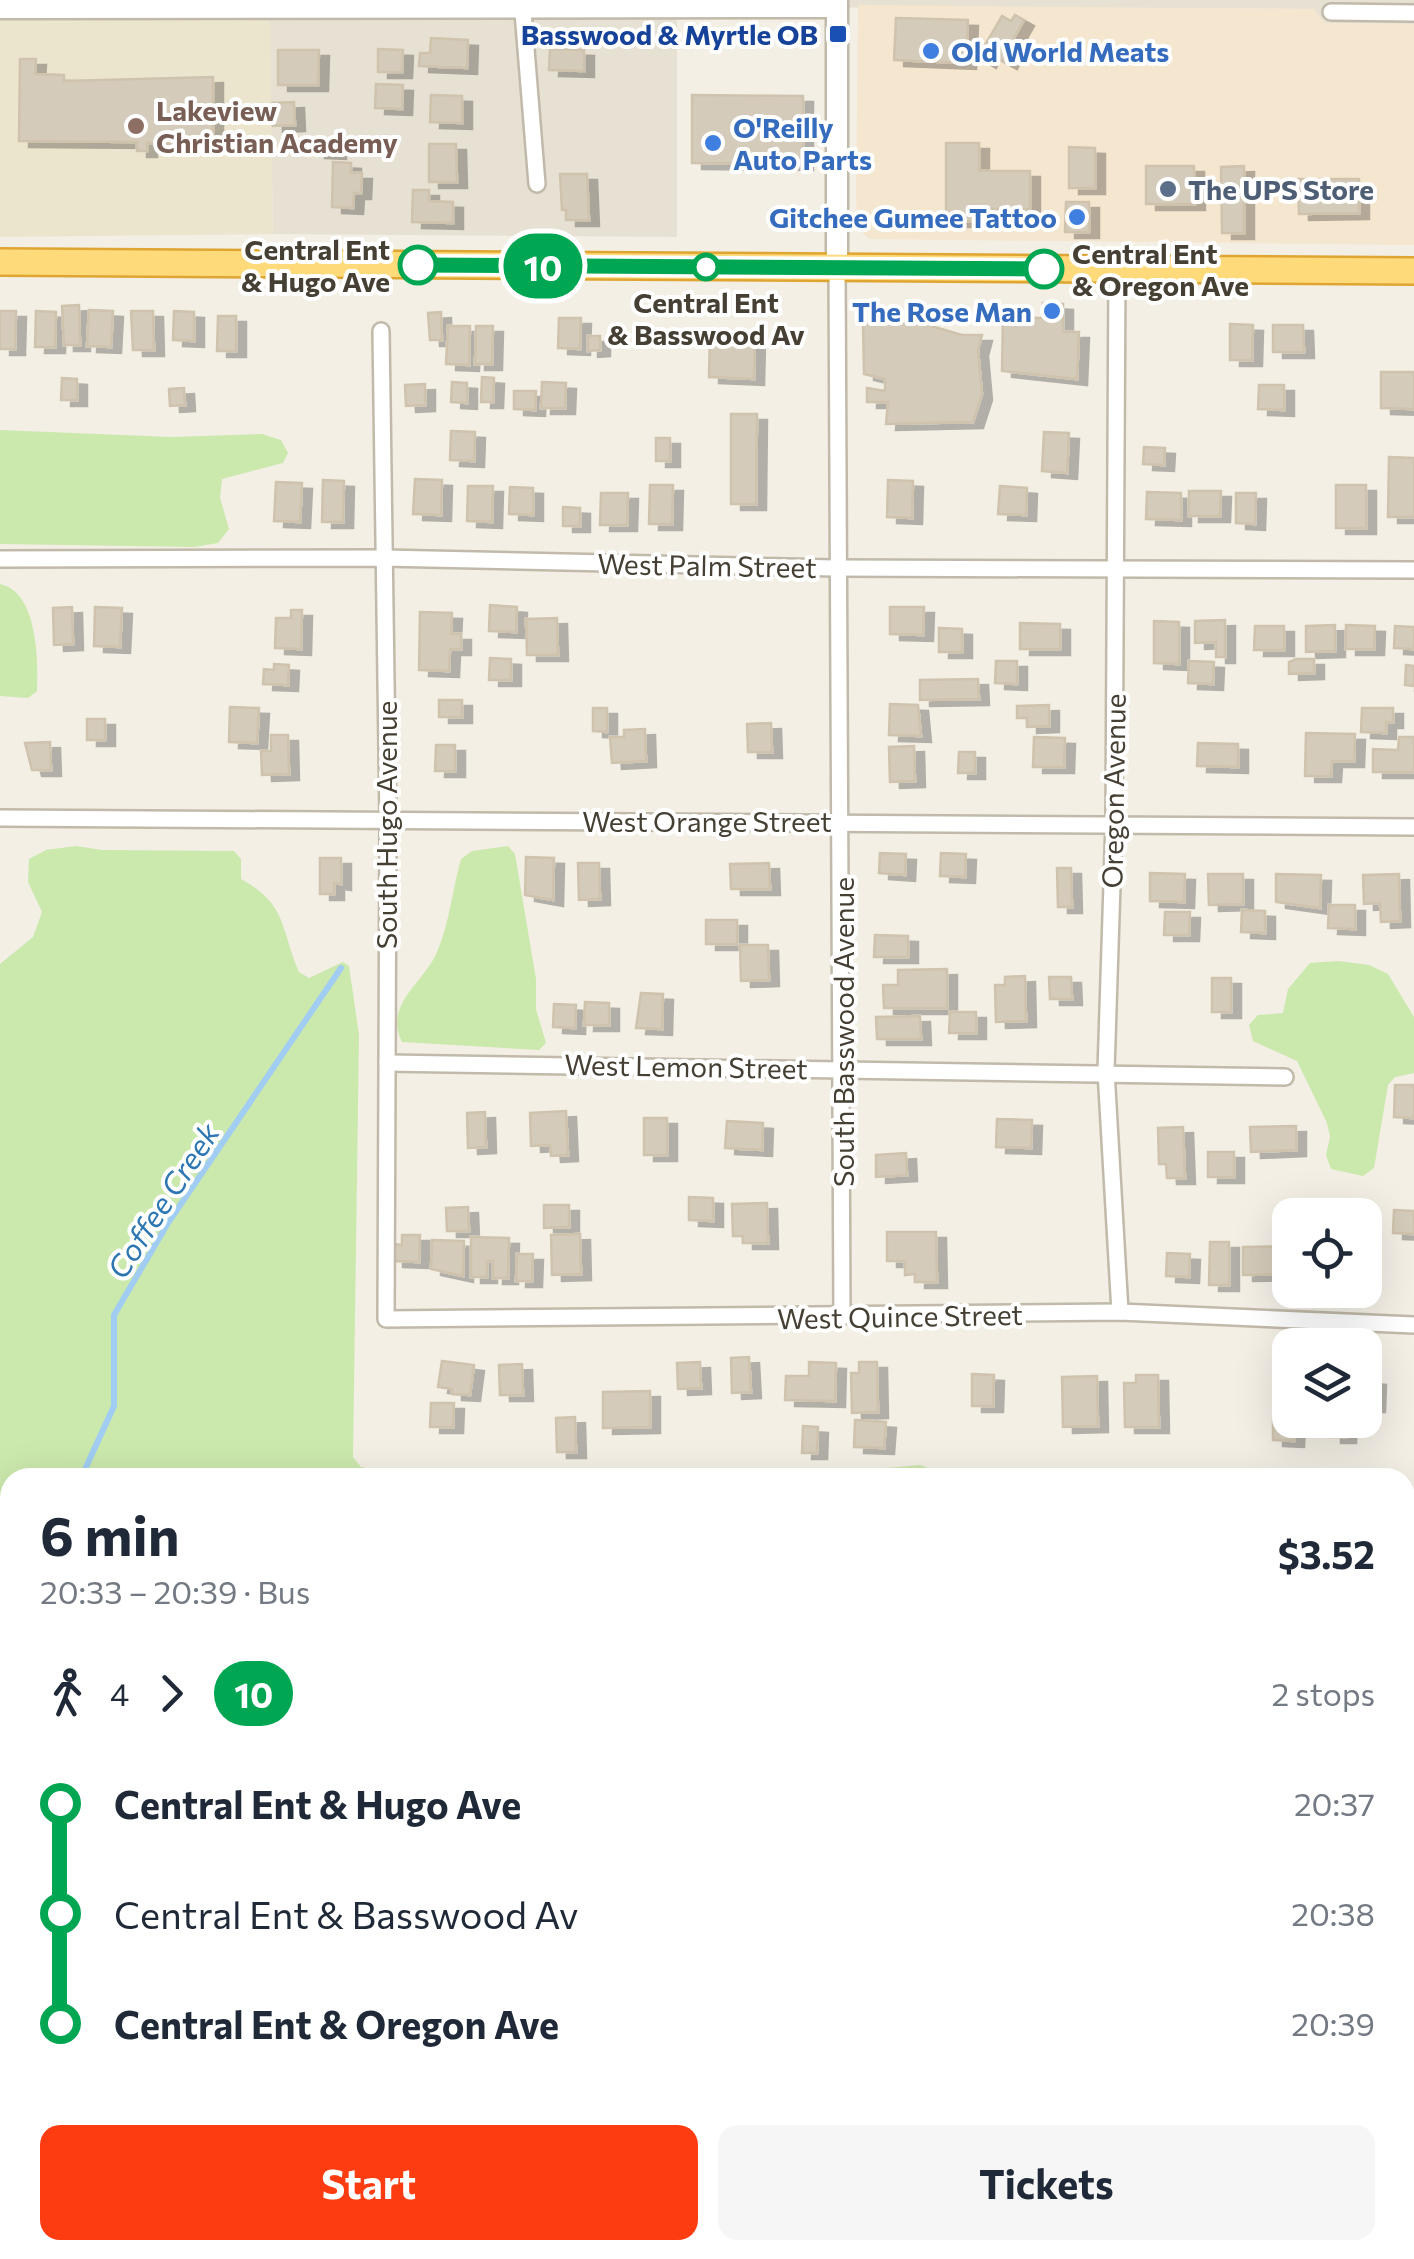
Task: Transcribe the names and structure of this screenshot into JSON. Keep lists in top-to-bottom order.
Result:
{
  "streets": {
    "street": [
      "West Palm Street",
      "Oregon Avenue",
      "West Orange Street",
      "South Hugo Avenue",
      "South Basswood Avenue",
      "West Lemon Street",
      "West Quince Street"
    ]
  },
  "crossings": [
    ["West Palm Street", "Oregon Avenue"],
    ["West Palm Street", "South Hugo Avenue"],
    ["West Palm Street", "South Basswood Avenue"],
    ["Oregon Avenue", "West Orange Street"],
    ["Oregon Avenue", "West Lemon Street"],
    ["Oregon Avenue", "West Quince Street"],
    ["West Orange Street", "South Hugo Avenue"],
    ["West Orange Street", "South Basswood Avenue"],
    ["South Hugo Avenue", "West Lemon Street"],
    ["South Hugo Avenue", "West Quince Street"],
    ["South Basswood Avenue", "West Lemon Street"],
    ["South Basswood Avenue", "West Quince Street"]
  ],
  "water": ["Coffee Creek"],
  "places": {
    "transit": ["Basswood & Myrtle OB"],
    "other": [
      "Old World Meats",
      "Lakeview Christian Academy",
      "O'Reilly Auto Parts",
      "The UPS Store",
      "Gitchee Gumee Tattoo",
      "Central Ent & Hugo Ave",
      "Central Ent & Basswood Av",
      "Central Ent & Oregon Ave",
      "The Rose Man"
    ]
  },
  "lines": ["bus line 10"],
  "page": {
    "on_map": "10",
    "heading": ["6 min", "20:33 – 20:39 · Bus", "$3.52"],
    "legs": ["4", "10", "2 stops"],
    "list": [
      {
        "name": "Central Ent & Hugo Ave",
        "value": "20:37"
      },
      {
        "name": "Central Ent & Basswood Av",
        "value": "20:38"
      },
      {
        "name": "Central Ent & Oregon Ave",
        "value": "20:39"
      }
    ],
    "buttons": ["Start", "Tickets"]
  }
}
